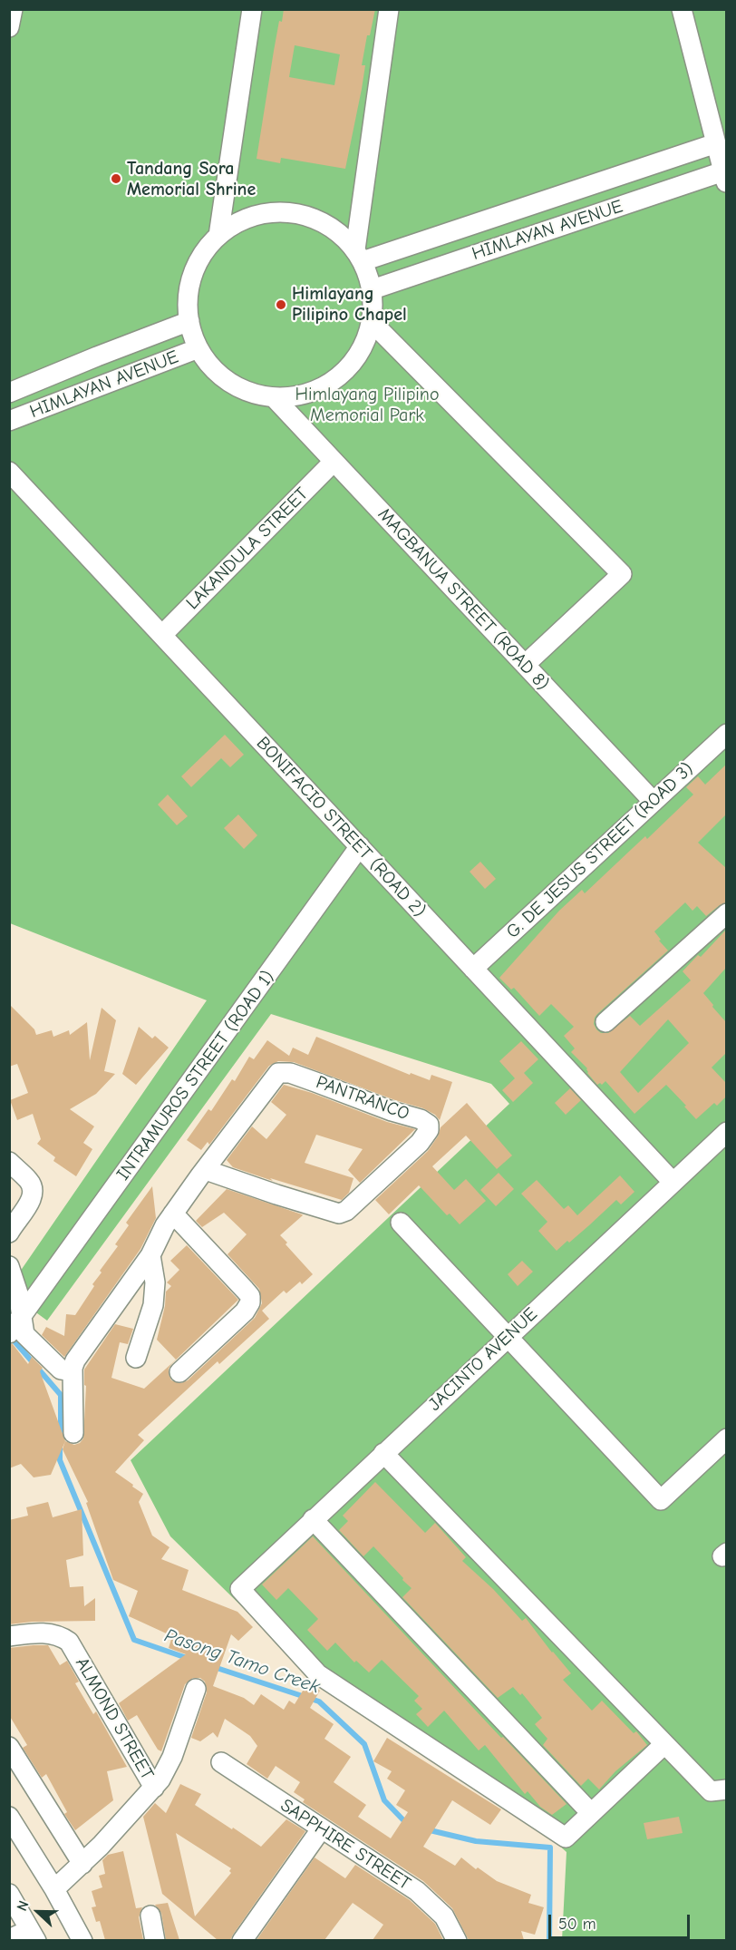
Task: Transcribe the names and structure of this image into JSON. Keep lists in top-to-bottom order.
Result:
{
  "streets": {
    "street": [
      "HIMLAYAN AVENUE",
      "LAKANDULA STREET",
      "MAGBANUA STREET (ROAD 8)",
      "BONIFACIO STREET (ROAD 2)",
      "G. DE JESUS STREET (ROAD 3)",
      "INTRAMUROS STREET (ROAD 1)",
      "PANTRANCO",
      "JACINTO AVENUE",
      "ALMOND STREET",
      "SAPPHIRE STREET"
    ]
  },
  "crossings": [
    ["HIMLAYAN AVENUE", "MAGBANUA STREET (ROAD 8)"],
    ["LAKANDULA STREET", "MAGBANUA STREET (ROAD 8)"],
    ["LAKANDULA STREET", "BONIFACIO STREET (ROAD 2)"],
    ["MAGBANUA STREET (ROAD 8)", "G. DE JESUS STREET (ROAD 3)"],
    ["BONIFACIO STREET (ROAD 2)", "G. DE JESUS STREET (ROAD 3)"],
    ["BONIFACIO STREET (ROAD 2)", "INTRAMUROS STREET (ROAD 1)"],
    ["BONIFACIO STREET (ROAD 2)", "JACINTO AVENUE"]
  ],
  "water": ["Pasong Tamo Creek"],
  "parks": ["Himlayang Pilipino Memorial Park"],
  "places": ["Tandang Sora Memorial Shrine", "Himlayang Pilipino Chapel"],
  "scale_bar": "50 m",
  "north": "left"
}
